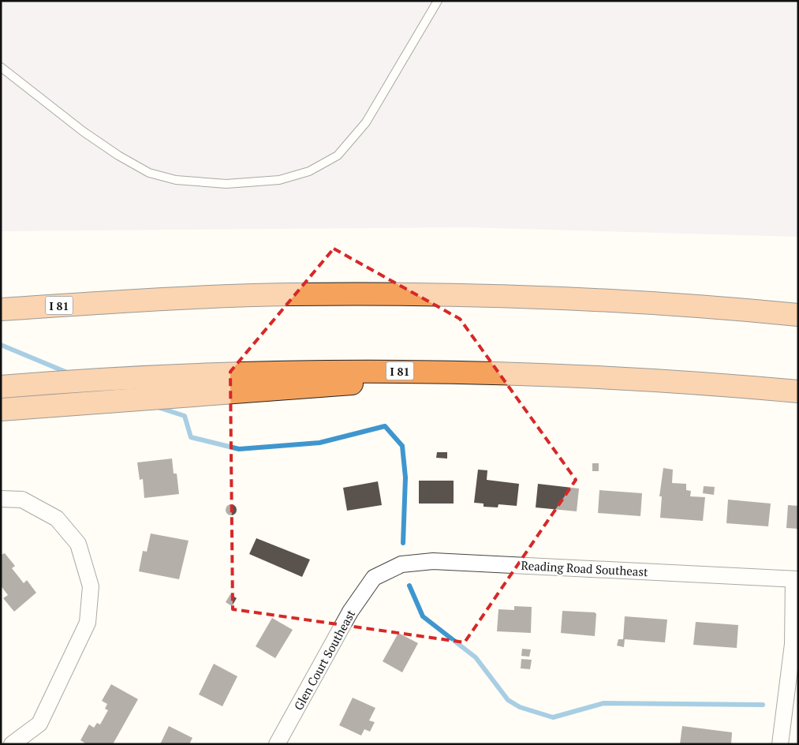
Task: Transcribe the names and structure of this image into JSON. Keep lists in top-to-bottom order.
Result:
{
  "streets": {
    "highway": ["I 81"],
    "street": ["Reading Road Southeast", "Glen Court Southeast"]
  },
  "crossings": [
    ["Reading Road Southeast", "Glen Court Southeast"]
  ]
}
